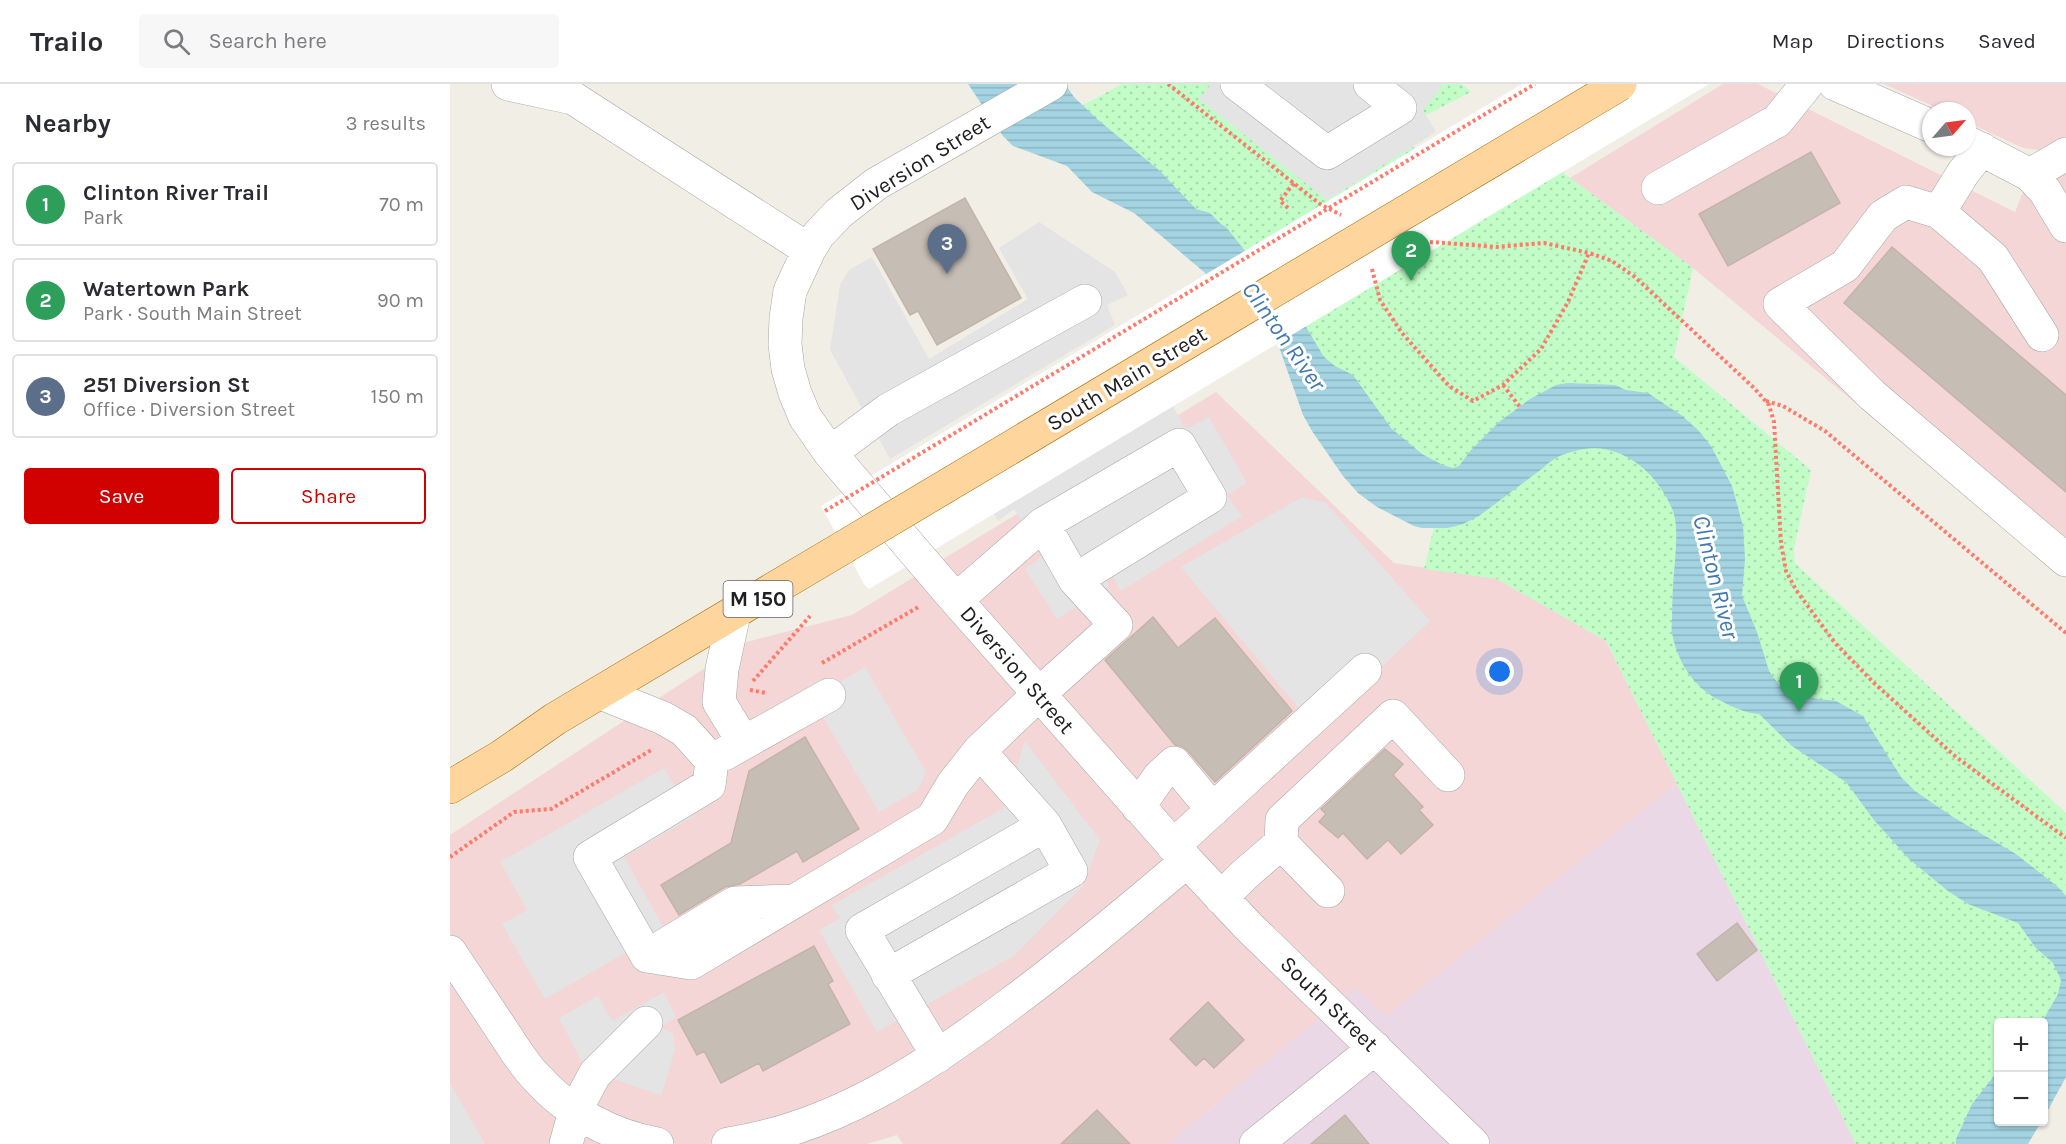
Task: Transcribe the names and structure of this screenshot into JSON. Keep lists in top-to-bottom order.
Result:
{
  "streets": {
    "main road": ["South Main Street", "M 150"],
    "street": ["Diversion Street", "South Street"]
  },
  "crossings": [
    ["Diversion Street", "South Street"],
    ["South Main Street", "M 150"]
  ],
  "water": ["Clinton River"],
  "north": "top right",
  "page": {
    "header": "Trailo",
    "search": "Search here",
    "nav": ["Map", "Directions", "Saved"],
    "heading": ["Nearby", "3 results"],
    "list": [
      {
        "mark": "1",
        "name": "Clinton River Trail",
        "note": "Park",
        "value": "70 m"
      },
      {
        "mark": "2",
        "name": "Watertown Park",
        "note": "Park · South Main Street",
        "value": "90 m"
      },
      {
        "mark": "3",
        "name": "251 Diversion St",
        "note": "Office · Diversion Street",
        "value": "150 m"
      }
    ],
    "pins": ["3", "2", "1"],
    "buttons": ["Save", "Share"],
    "map_buttons": ["+", "−"]
  }
}
